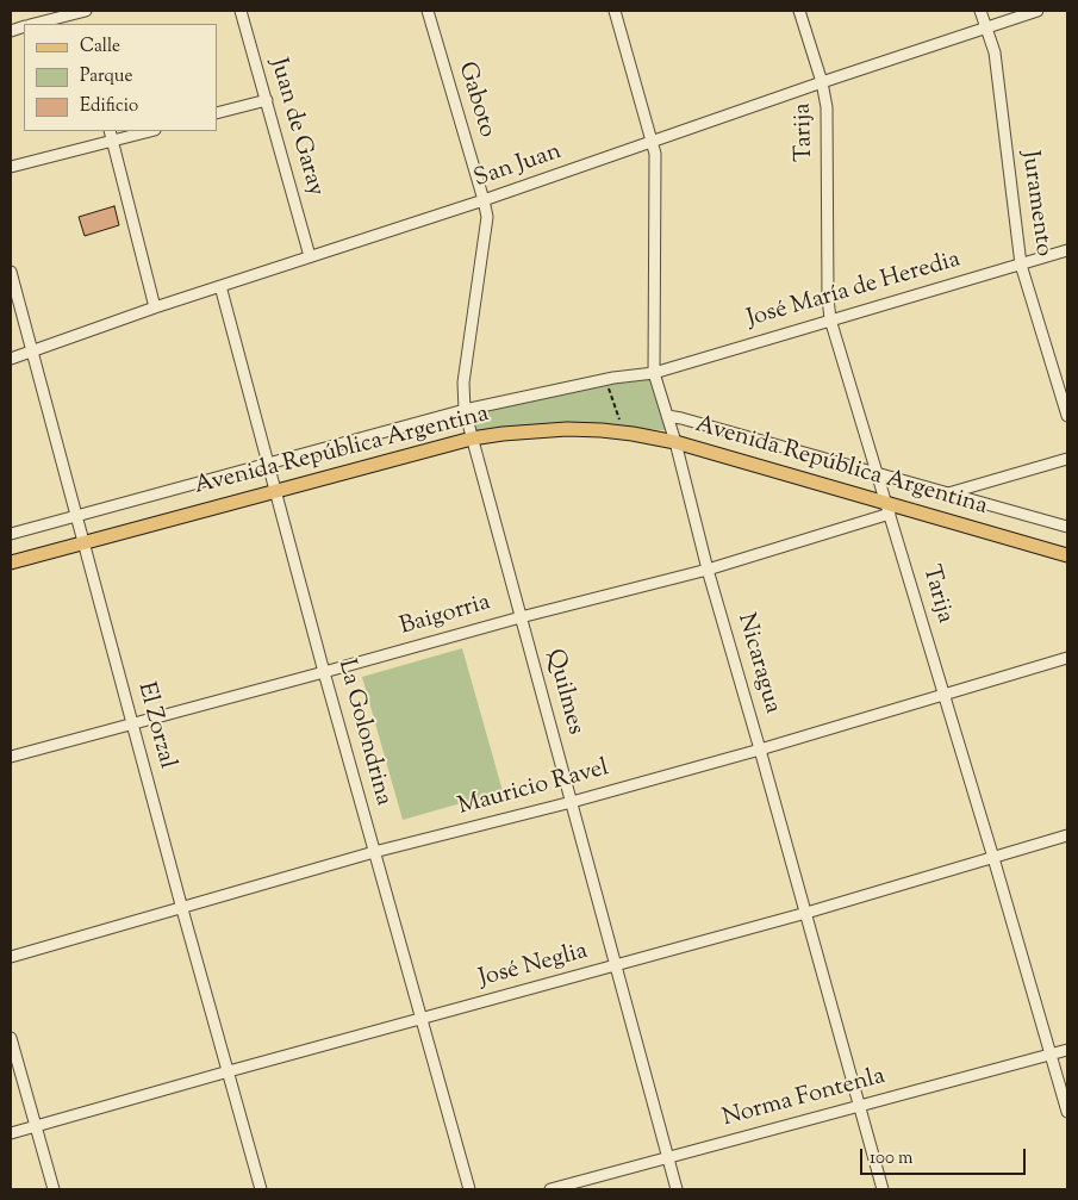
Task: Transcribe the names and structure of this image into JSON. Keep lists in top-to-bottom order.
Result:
{
  "streets": {
    "main road": ["Avenida República Argentina"],
    "street": [
      "Gaboto",
      "Juan de Garay",
      "Tarija",
      "San Juan",
      "Juramento",
      "José María de Heredia",
      "Baigorria",
      "Nicaragua",
      "Quilmes",
      "El Zorzal",
      "La Golondrina",
      "Mauricio Ravel",
      "José Neglia",
      "Norma Fontenla"
    ]
  },
  "crossings": [
    ["Gaboto", "San Juan"],
    ["Gaboto", "Quilmes"],
    ["Juan de Garay", "San Juan"],
    ["Tarija", "San Juan"],
    ["Tarija", "José María de Heredia"],
    ["Tarija", "Avenida República Argentina"],
    ["Tarija", "Baigorria"],
    ["Tarija", "Mauricio Ravel"],
    ["Tarija", "José Neglia"],
    ["Tarija", "Norma Fontenla"],
    ["San Juan", "Juramento"],
    ["San Juan", "Nicaragua"],
    ["San Juan", "Quilmes"],
    ["San Juan", "El Zorzal"],
    ["San Juan", "La Golondrina"],
    ["Juramento", "José María de Heredia"],
    ["José María de Heredia", "Avenida República Argentina"],
    ["José María de Heredia", "Nicaragua"],
    ["Avenida República Argentina", "Baigorria"],
    ["Avenida República Argentina", "Nicaragua"],
    ["Avenida República Argentina", "Quilmes"],
    ["Avenida República Argentina", "El Zorzal"],
    ["Avenida República Argentina", "La Golondrina"],
    ["Baigorria", "Nicaragua"],
    ["Baigorria", "Quilmes"],
    ["Baigorria", "El Zorzal"],
    ["Baigorria", "La Golondrina"],
    ["Nicaragua", "Mauricio Ravel"],
    ["Nicaragua", "José Neglia"],
    ["Nicaragua", "Norma Fontenla"],
    ["Quilmes", "Mauricio Ravel"],
    ["Quilmes", "José Neglia"],
    ["Quilmes", "Norma Fontenla"],
    ["El Zorzal", "Mauricio Ravel"],
    ["El Zorzal", "José Neglia"],
    ["La Golondrina", "Mauricio Ravel"],
    ["La Golondrina", "José Neglia"]
  ],
  "legend": ["Calle", "Parque", "Edificio"],
  "scale_bar": "100 m"
}
